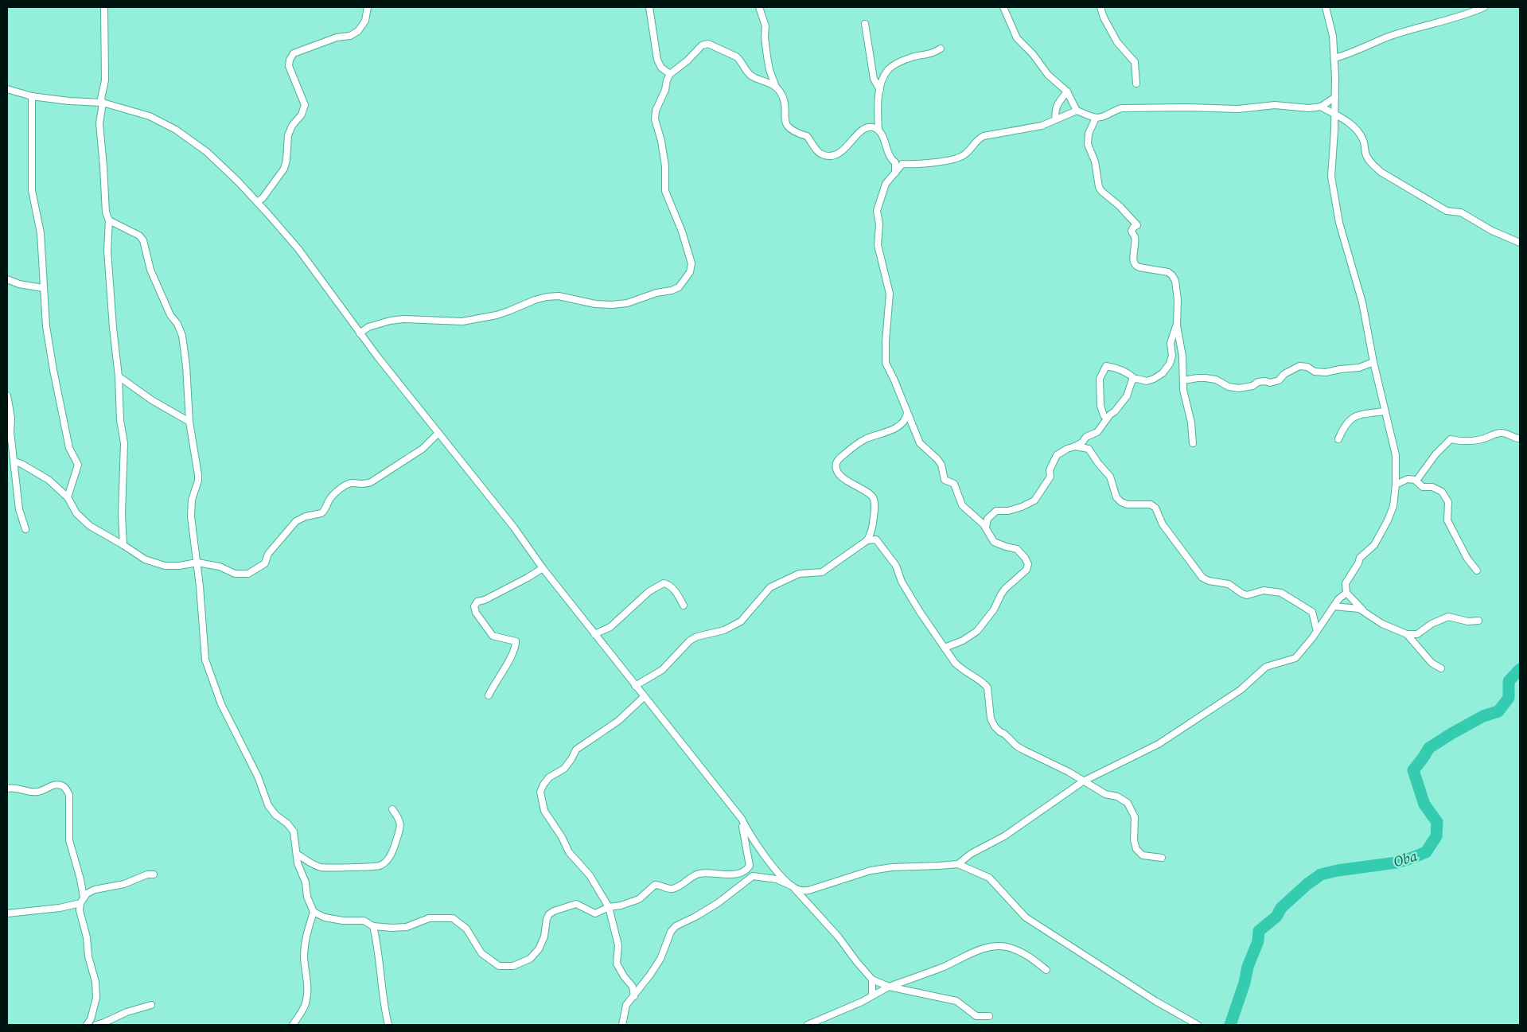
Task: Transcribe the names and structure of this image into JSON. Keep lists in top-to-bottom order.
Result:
{
  "water": ["Oba"]
}
